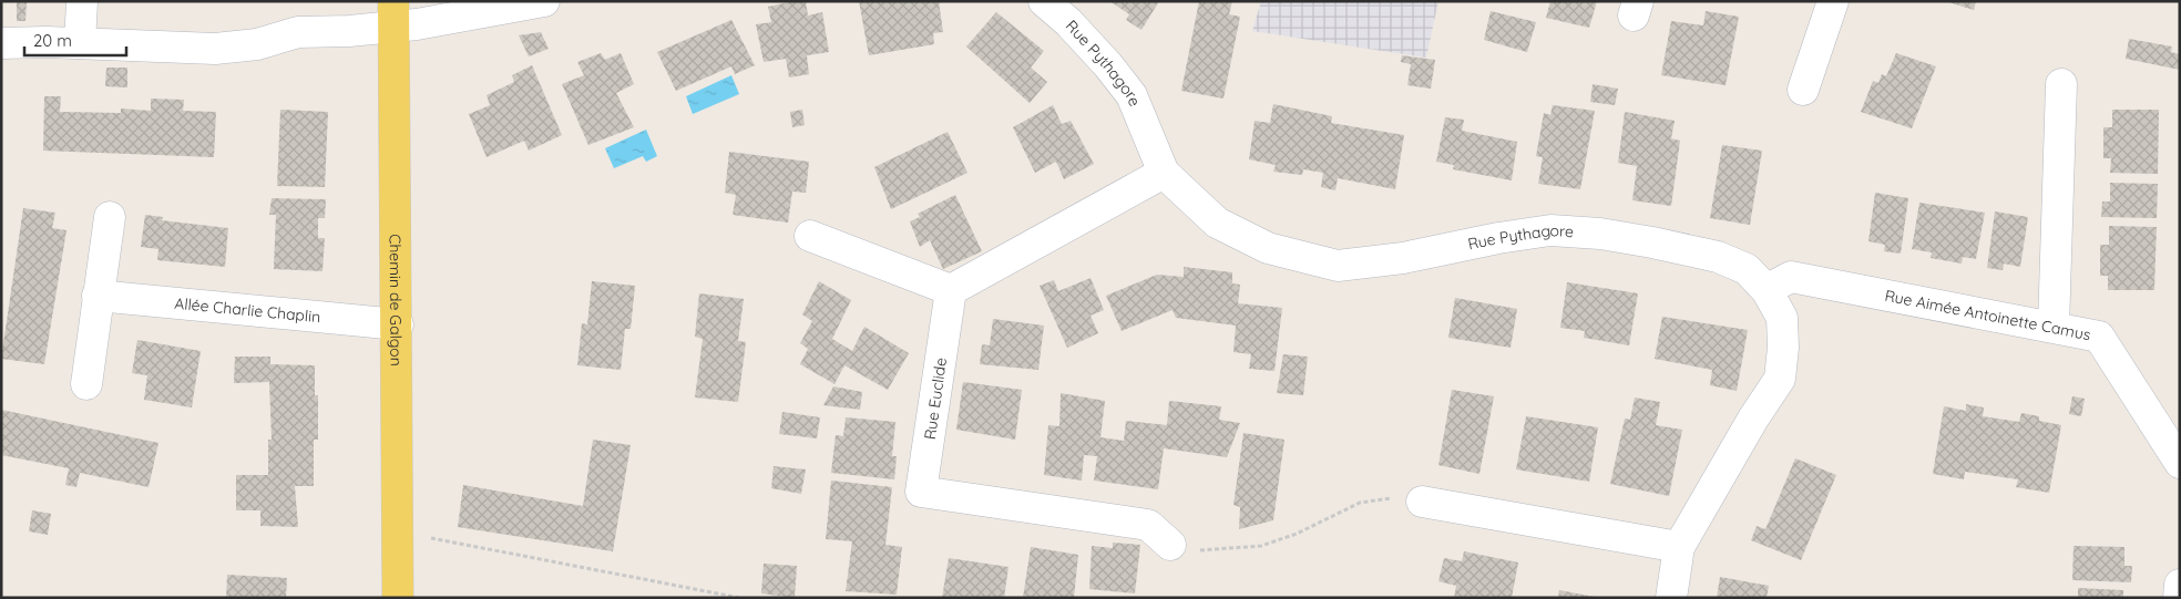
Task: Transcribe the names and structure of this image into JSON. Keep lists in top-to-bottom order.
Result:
{
  "streets": {
    "main road": ["Chemin de Galgon"],
    "street": [
      "Rue Pythagore",
      "Allée Charlie Chaplin",
      "Rue Aimée Antoinette Camus",
      "Rue Euclide"
    ]
  },
  "crossings": [
    ["Rue Pythagore", "Rue Aimée Antoinette Camus"],
    ["Chemin de Galgon", "Allée Charlie Chaplin"]
  ],
  "scale_bar": "20 m"
}
